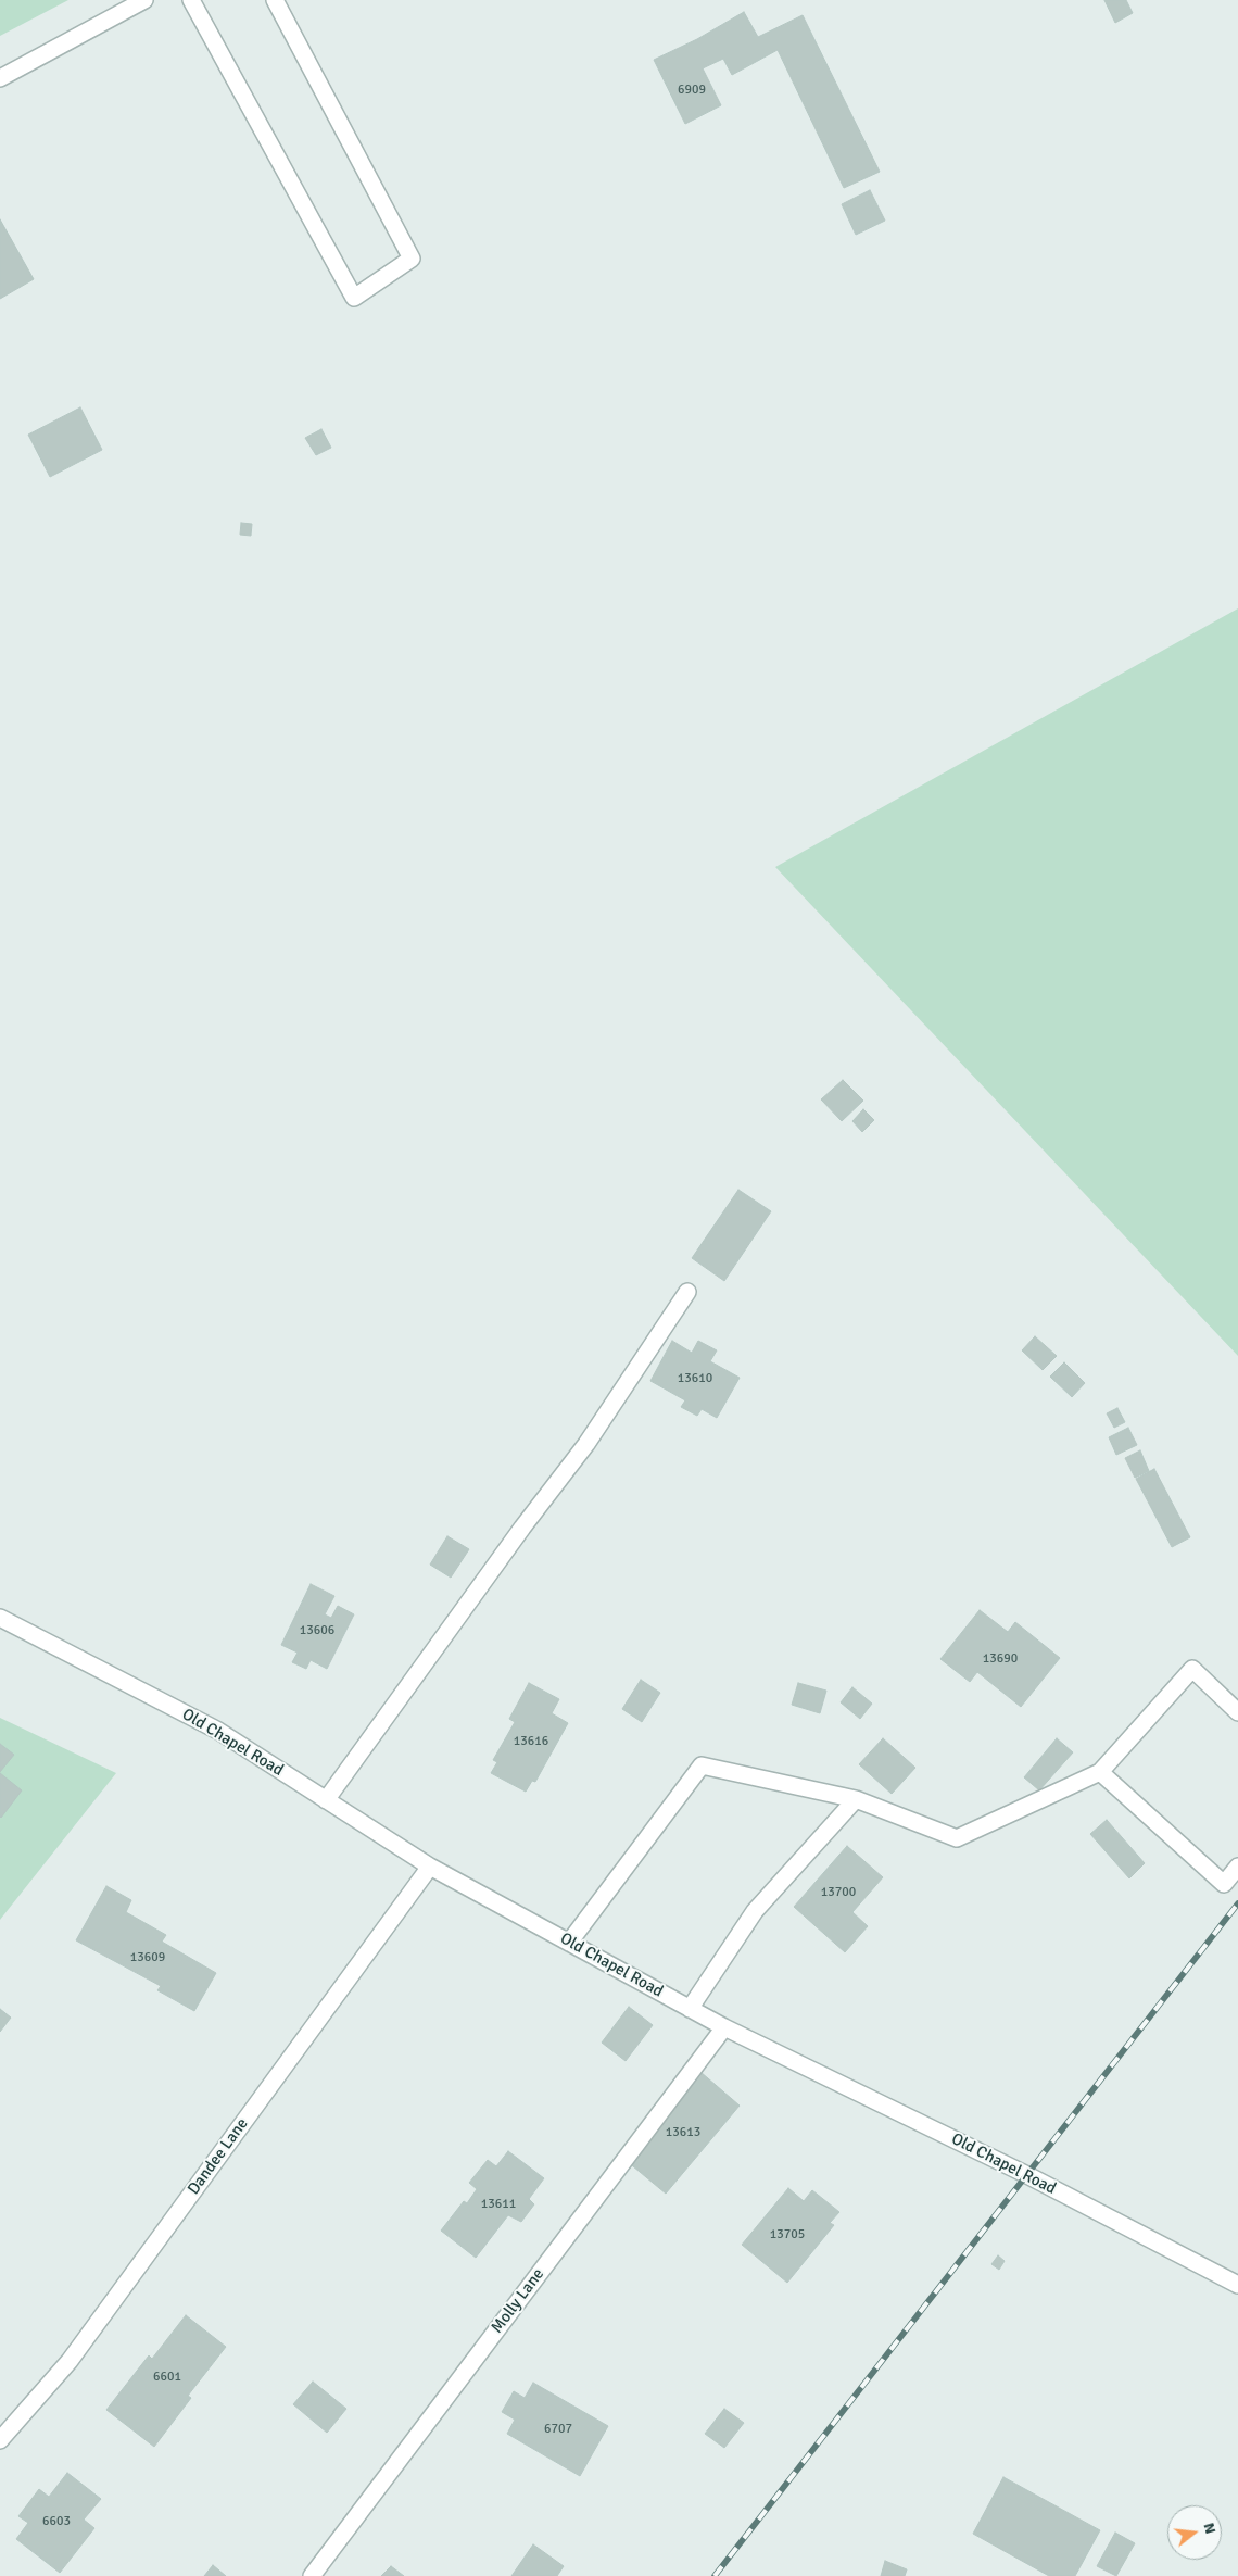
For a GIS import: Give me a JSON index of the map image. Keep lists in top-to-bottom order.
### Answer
{
  "streets": {
    "street": ["Old Chapel Road", "Dandee Lane", "Molly Lane"]
  },
  "crossings": [
    ["Old Chapel Road", "Dandee Lane"],
    ["Old Chapel Road", "Molly Lane"]
  ],
  "house_numbers": [
    "6909",
    "13610",
    "13606",
    "13690",
    "13616",
    "13700",
    "13609",
    "13613",
    "13611",
    "13705",
    "6601",
    "6707",
    "6603"
  ],
  "north": "right"
}
